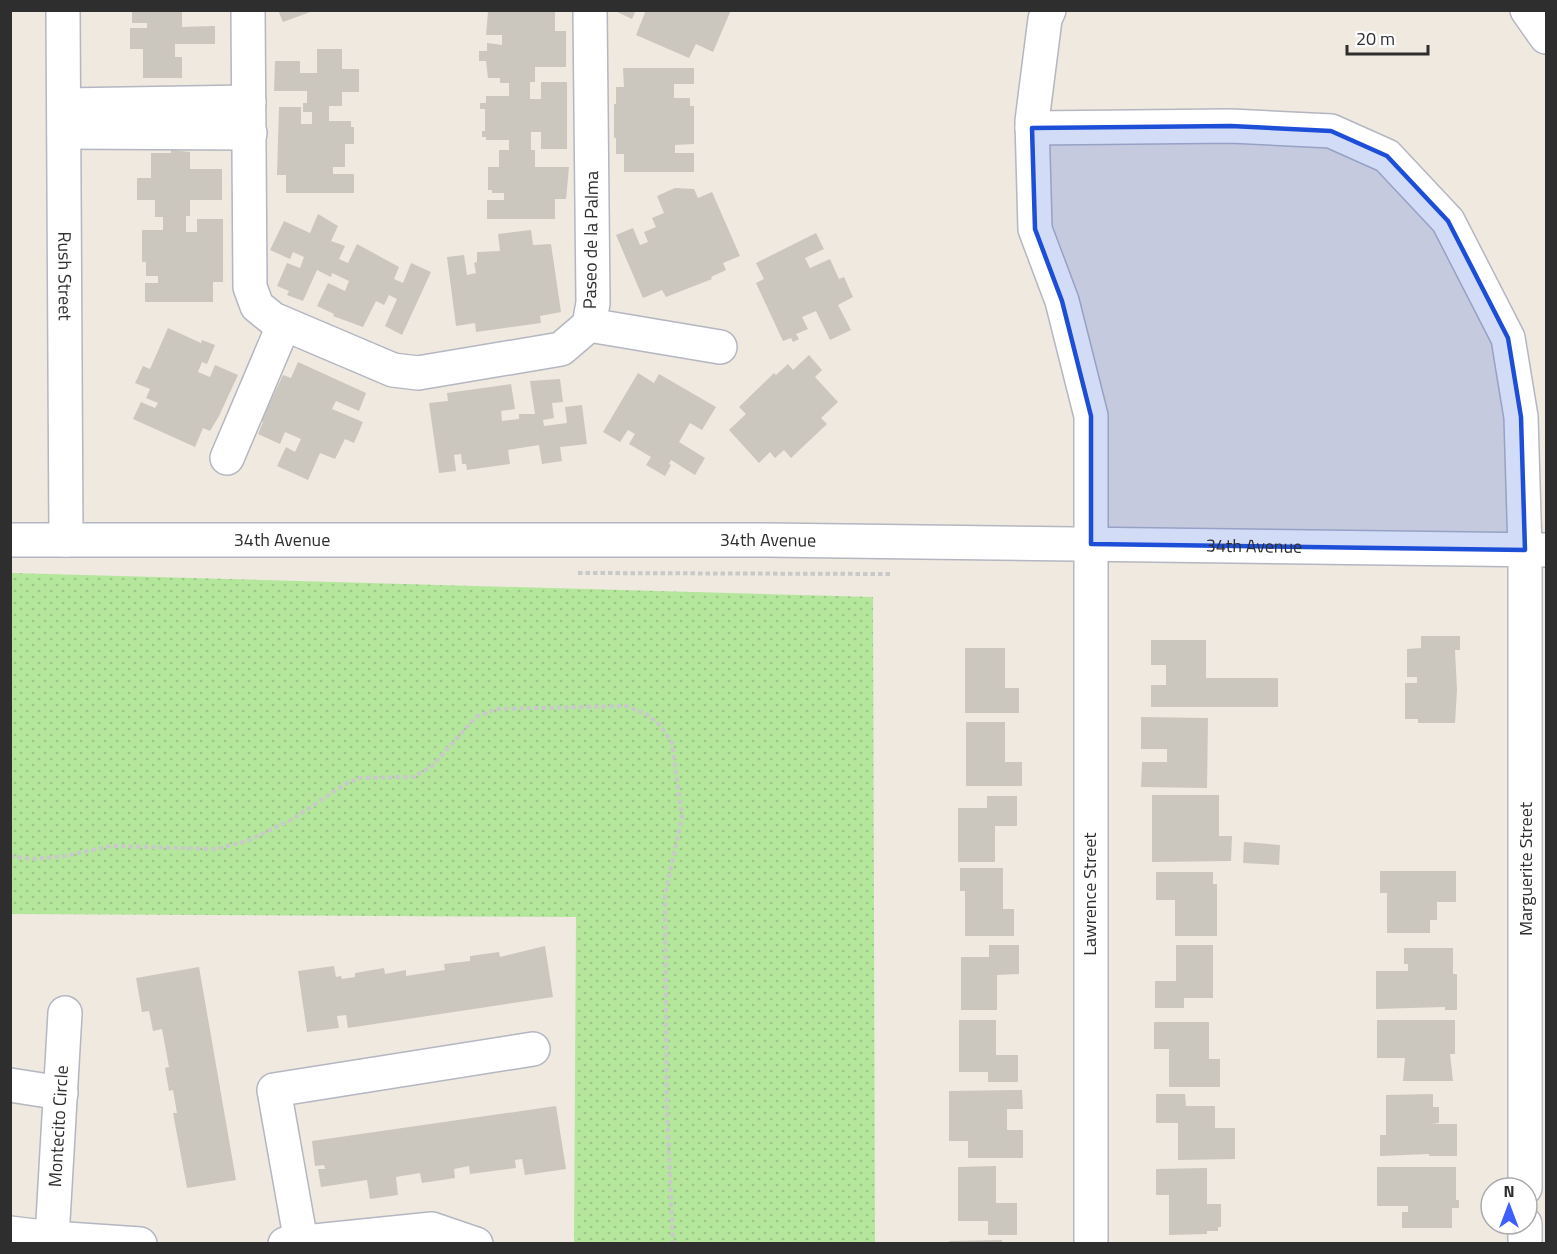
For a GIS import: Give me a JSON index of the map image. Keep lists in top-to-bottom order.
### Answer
{
  "streets": {
    "street": [
      "Paseo de la Palma",
      "Rush Street",
      "34th Avenue",
      "Marguerite Street",
      "Lawrence Street",
      "Montecito Circle"
    ]
  },
  "crossings": [
    ["Rush Street", "34th Avenue"],
    ["34th Avenue", "Marguerite Street"],
    ["34th Avenue", "Lawrence Street"],
    ["Marguerite Street", "Lawrence Street"]
  ],
  "scale_bar": "20 m",
  "north": "top"
}
